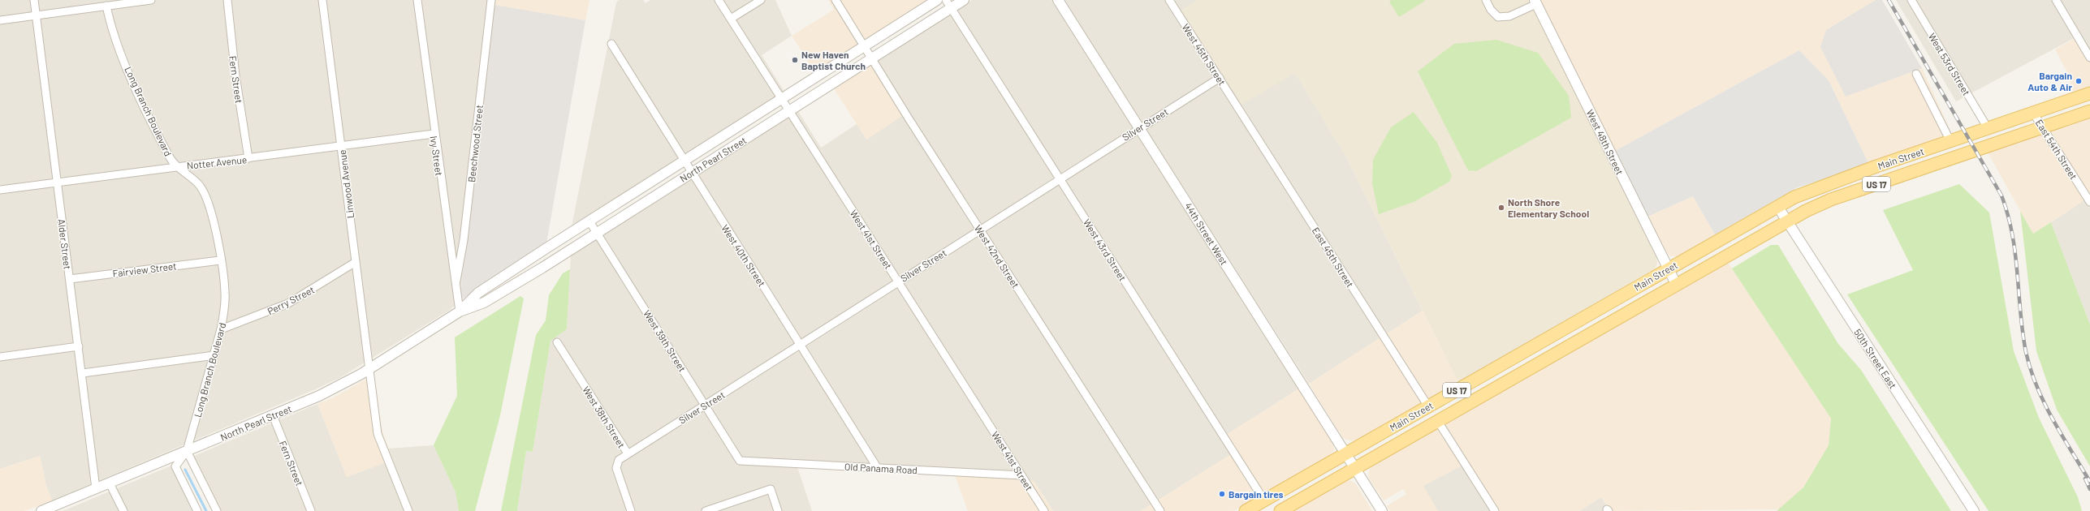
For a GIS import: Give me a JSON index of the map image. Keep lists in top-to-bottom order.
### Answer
{
  "streets": {
    "main road": ["Main Street", "US 17"],
    "street": [
      "West 45th Street",
      "West 53rd Street",
      "Fern Street",
      "Long Branch Boulevard",
      "Silver Street",
      "West 48th Street",
      "Beechwood Street",
      "East 54th Street",
      "Ivy Street",
      "North Pearl Street",
      "Notter Avenue",
      "Linwood Avenue",
      "44th Street West",
      "West 41st Street",
      "Alder Street",
      "West 43rd Street",
      "West 40th Street",
      "West 42nd Street",
      "East 45th Street",
      "Fairview Street",
      "Perry Street",
      "West 39th Street",
      "50th Street East",
      "West 38th Street",
      "Old Panama Road"
    ]
  },
  "crossings": [
    ["West 45th Street", "Silver Street"],
    ["West 45th Street", "East 45th Street"],
    ["West 53rd Street", "Main Street"],
    ["Fern Street", "North Pearl Street"],
    ["Fern Street", "Notter Avenue"],
    ["Long Branch Boulevard", "North Pearl Street"],
    ["Long Branch Boulevard", "Notter Avenue"],
    ["Long Branch Boulevard", "Fairview Street"],
    ["Long Branch Boulevard", "Perry Street"],
    ["Silver Street", "44th Street West"],
    ["Silver Street", "West 41st Street"],
    ["Silver Street", "West 43rd Street"],
    ["Silver Street", "West 40th Street"],
    ["Silver Street", "West 42nd Street"],
    ["Silver Street", "West 39th Street"],
    ["Silver Street", "West 38th Street"],
    ["West 48th Street", "Main Street"],
    ["Beechwood Street", "Ivy Street"],
    ["East 54th Street", "Main Street"],
    ["Ivy Street", "North Pearl Street"],
    ["Ivy Street", "Notter Avenue"],
    ["Main Street", "44th Street West"],
    ["Main Street", "West 43rd Street"],
    ["Main Street", "East 45th Street"],
    ["Main Street", "50th Street East"],
    ["North Pearl Street", "Linwood Avenue"],
    ["North Pearl Street", "West 41st Street"],
    ["North Pearl Street", "Alder Street"],
    ["North Pearl Street", "West 43rd Street"],
    ["North Pearl Street", "West 40th Street"],
    ["North Pearl Street", "West 42nd Street"],
    ["North Pearl Street", "West 39th Street"],
    ["Notter Avenue", "Linwood Avenue"],
    ["Notter Avenue", "Alder Street"],
    ["Linwood Avenue", "Perry Street"],
    ["West 41st Street", "Old Panama Road"],
    ["Alder Street", "Fairview Street"],
    ["West 40th Street", "Old Panama Road"],
    ["West 39th Street", "Old Panama Road"]
  ],
  "places": [
    "New Haven Baptist Church",
    "Bargain Auto & Air",
    "North Shore Elementary School",
    "Bargain tires"
  ]
}
